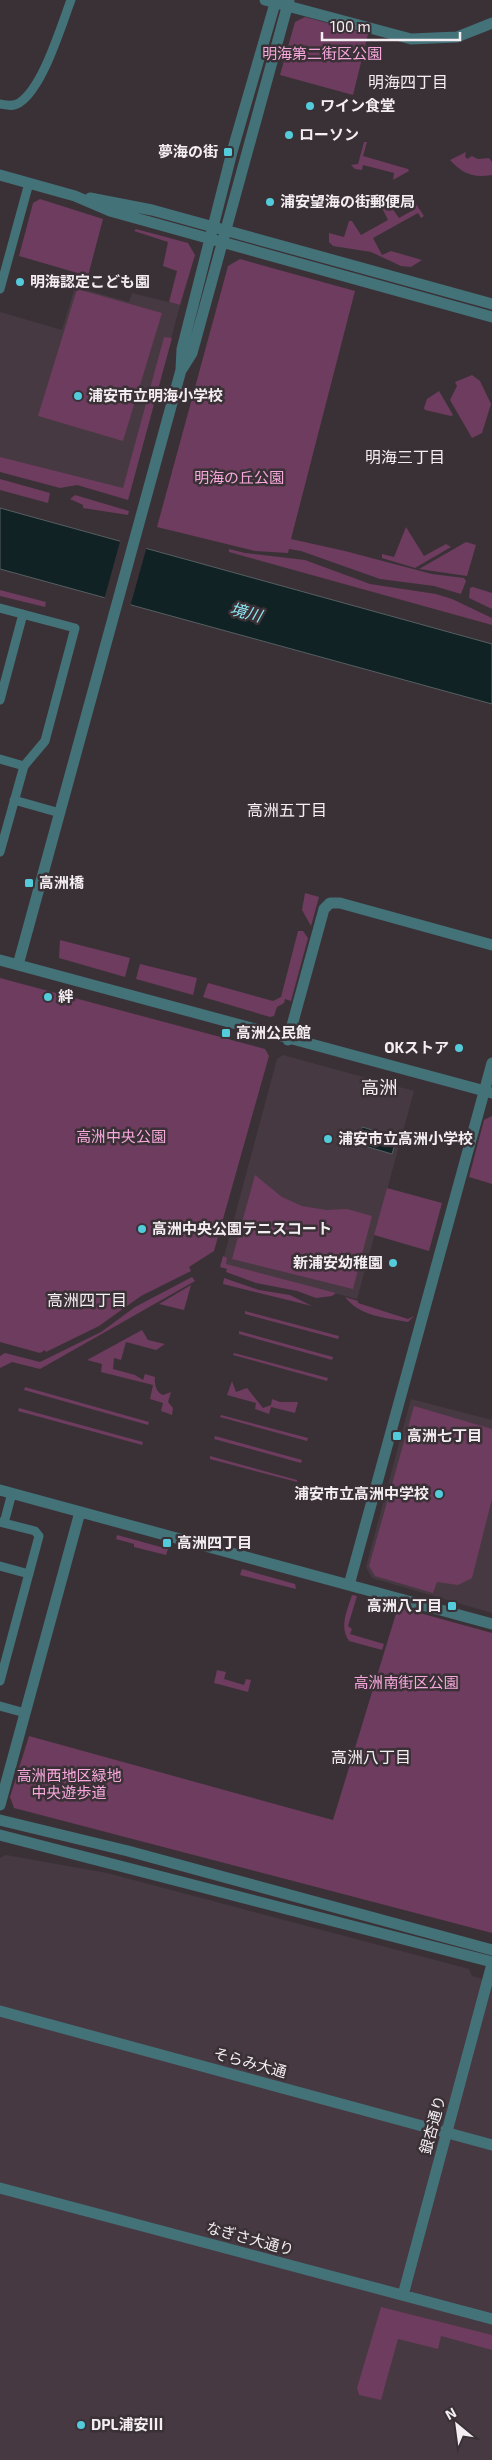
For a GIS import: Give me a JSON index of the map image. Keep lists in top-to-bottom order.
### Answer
{
  "streets": {
    "street": ["そらみ大通", "銀杏通り", "なぎさ大通り"]
  },
  "crossings": [
    ["そらみ大通", "銀杏通り"],
    ["銀杏通り", "なぎさ大通り"]
  ],
  "districts": [
    "明海四丁目",
    "明海三丁目",
    "高洲五丁目",
    "高洲",
    "高洲四丁目",
    "高洲八丁目"
  ],
  "water": ["境川"],
  "parks": [
    "明海第二街区公園",
    "明海の丘公園",
    "高洲中央公園",
    "高洲南街区公園",
    "高洲西地区緑地 中央遊歩道"
  ],
  "places": {
    "other": [
      "ワイン食堂",
      "ローソン",
      "浦安望海の街郵便局",
      "明海認定こども園",
      "浦安市立明海小学校",
      "絆",
      "OKストア",
      "浦安市立高洲小学校",
      "高洲中央公園テニスコート",
      "新浦安幼稚園",
      "浦安市立高洲中学校",
      "DPL浦安Ⅲ"
    ],
    "transit": [
      "夢海の街",
      "高洲橋",
      "高洲公民館",
      "高洲七丁目",
      "高洲四丁目",
      "高洲八丁目"
    ]
  },
  "scale_bar": "100 m",
  "north": "top left"
}
